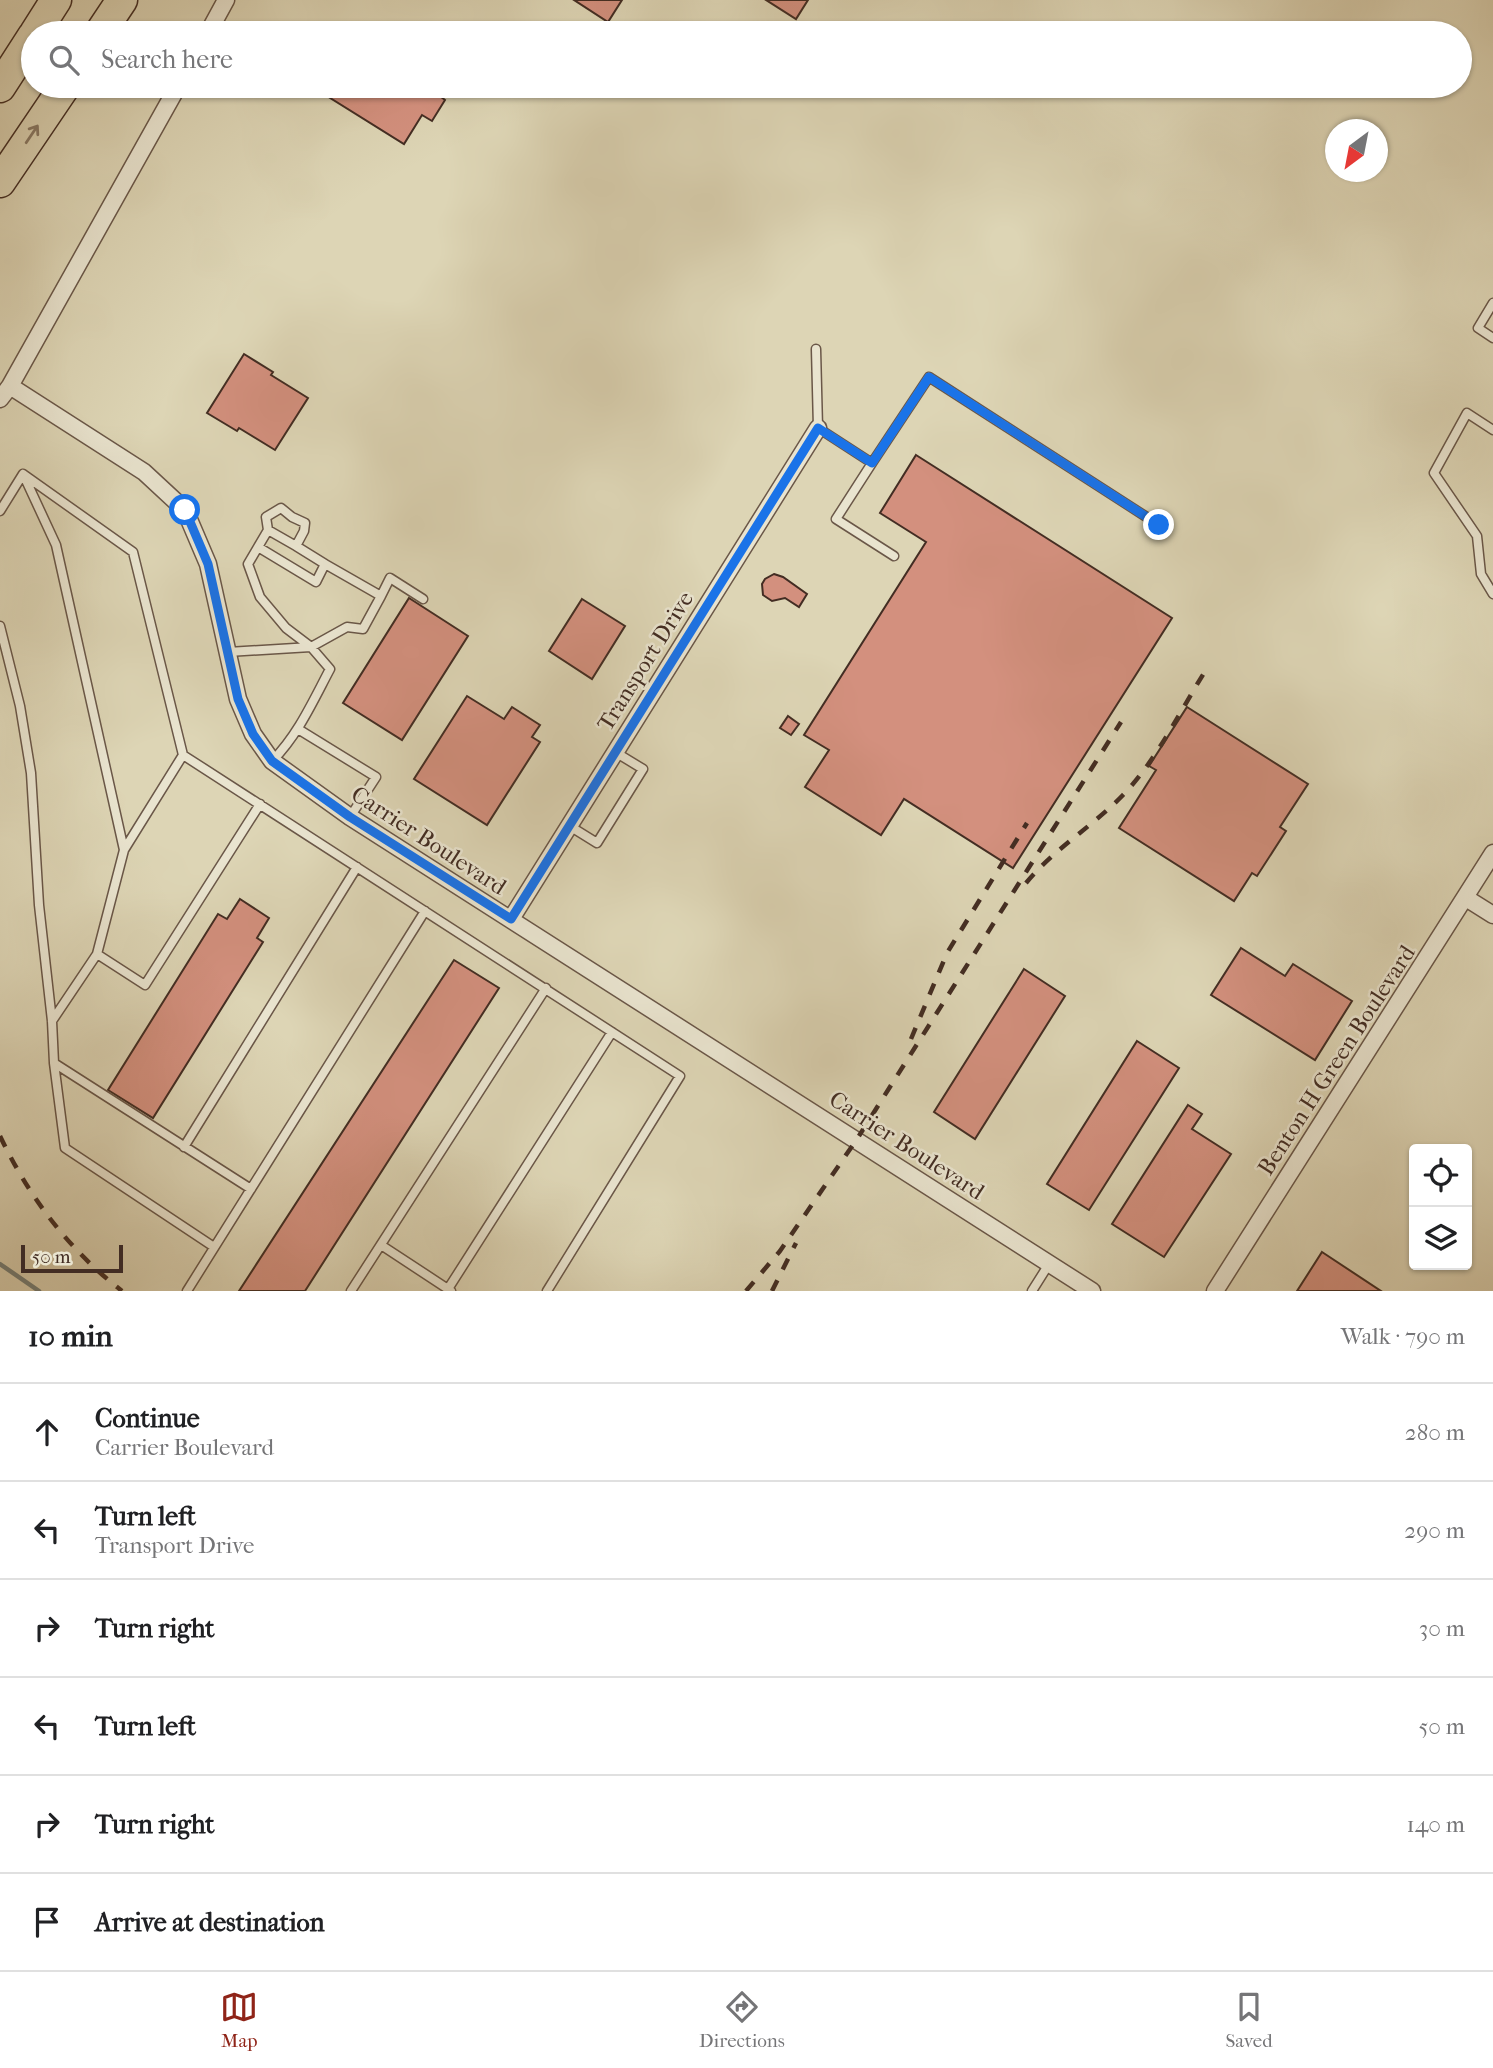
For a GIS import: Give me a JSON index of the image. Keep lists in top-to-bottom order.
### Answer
{
  "streets": {
    "street": ["Transport Drive", "Carrier Boulevard", "Benton H Green Boulevard"]
  },
  "crossings": [
    ["Transport Drive", "Carrier Boulevard"]
  ],
  "scale_bar": "50 m",
  "north": "bottom left",
  "page": {
    "search": "Search here",
    "scale": "50 m",
    "heading": ["10 min", "Walk · 790 m"],
    "list": [
      ["Continue", "Carrier Boulevard", "280 m"],
      ["Turn left", "Transport Drive", "290 m"],
      ["Turn right", "30 m"],
      ["Turn left", "50 m"],
      ["Turn right", "140 m"],
      "Arrive at destination"
    ],
    "nav": ["Map", "Directions", "Saved"]
  }
}
